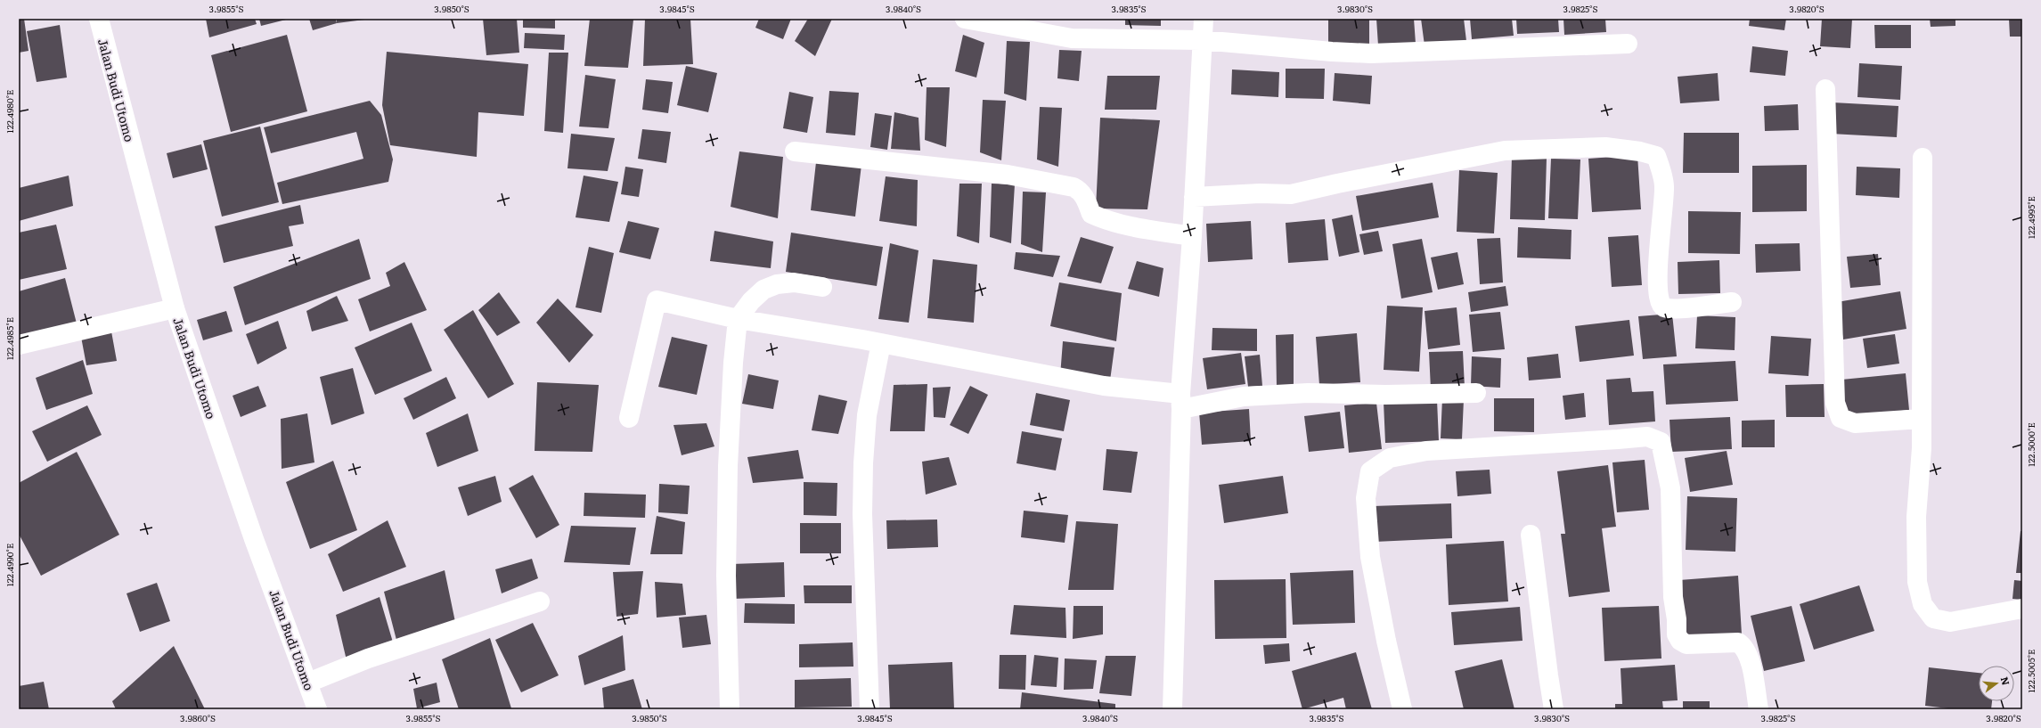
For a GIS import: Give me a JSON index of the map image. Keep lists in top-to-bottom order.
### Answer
{
  "streets": {
    "street": ["Jalan Budi Utomo"]
  },
  "north": "right",
  "coordinates": [
    "3.9855°S",
    "3.9850°S",
    "3.9845°S",
    "3.9840°S",
    "3.9835°S",
    "3.9830°S",
    "3.9825°S",
    "3.9820°S",
    "122.4980°E",
    "122.4995°E",
    "122.4985°E",
    "122.5000°E",
    "122.4990°E",
    "122.5005°E",
    "3.9860°S"
  ]
}
